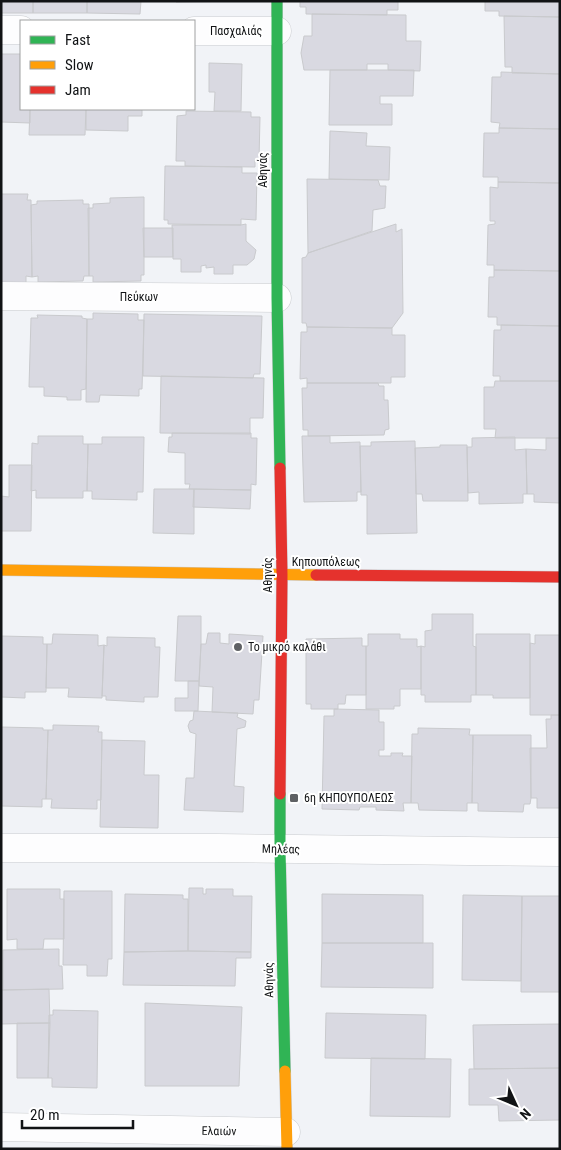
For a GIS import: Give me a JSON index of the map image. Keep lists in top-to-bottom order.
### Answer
{
  "streets": {
    "street": [
      "Πασχαλιάς",
      "Αθηνάς",
      "Πεύκων",
      "Κηπουπόλεως",
      "Μηλέας",
      "Ελαιών"
    ]
  },
  "crossings": [
    ["Πασχαλιάς", "Αθηνάς"],
    ["Αθηνάς", "Πεύκων"],
    ["Αθηνάς", "Κηπουπόλεως"],
    ["Αθηνάς", "Μηλέας"],
    ["Αθηνάς", "Ελαιών"]
  ],
  "places": {
    "other": ["Το μικρό καλάθι"],
    "transit": ["6η ΚΗΠΟΥΠΟΛΕΩΣ"]
  },
  "legend": ["Fast", "Slow", "Jam"],
  "scale_bar": "20 m",
  "north": "bottom right"
}
